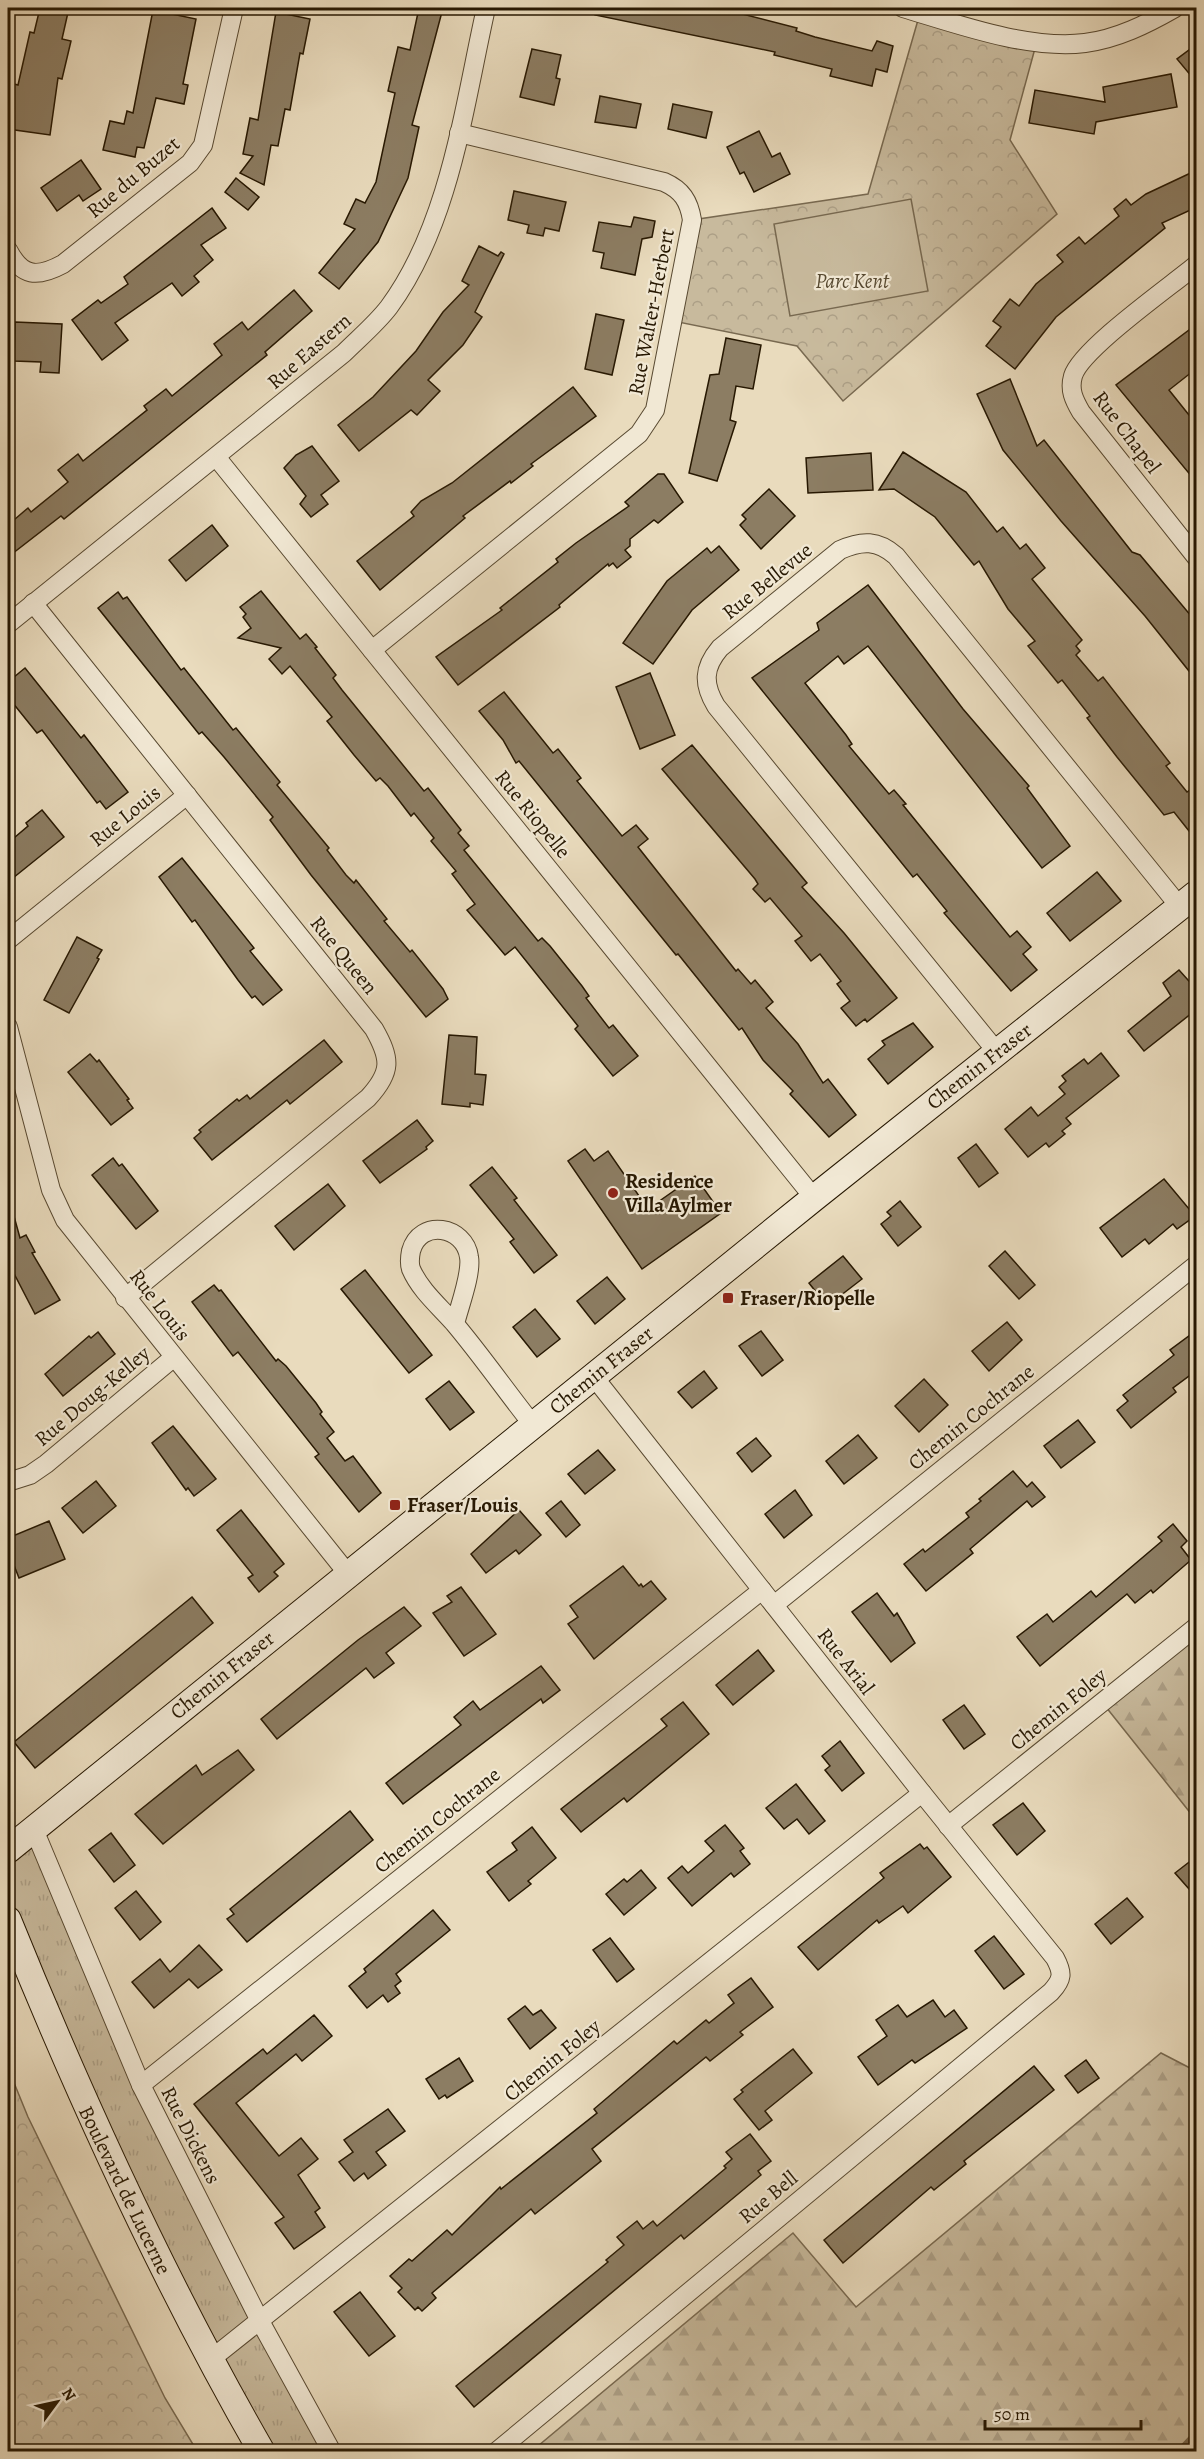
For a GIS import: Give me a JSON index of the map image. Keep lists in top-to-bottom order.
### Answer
{
  "streets": {
    "street": [
      "Rue du Buzet",
      "Rue Walter-Herbert",
      "Rue Eastern",
      "Rue Chapel",
      "Rue Bellevue",
      "Rue Riopelle",
      "Rue Louis",
      "Rue Queen",
      "Chemin Fraser",
      "Rue Doug-Kelley",
      "Chemin Cochrane",
      "Rue Arial",
      "Chemin Foley",
      "Rue Dickens",
      "Boulevard de Lucerne",
      "Rue Bell"
    ]
  },
  "crossings": [
    ["Rue Walter-Herbert", "Rue Eastern"],
    ["Rue Walter-Herbert", "Rue Riopelle"],
    ["Rue Eastern", "Rue Riopelle"],
    ["Rue Eastern", "Rue Queen"],
    ["Rue Bellevue", "Chemin Fraser"],
    ["Rue Riopelle", "Chemin Fraser"],
    ["Rue Louis", "Rue Queen"],
    ["Rue Louis", "Chemin Fraser"],
    ["Rue Louis", "Rue Doug-Kelley"],
    ["Chemin Fraser", "Rue Arial"],
    ["Chemin Fraser", "Rue Dickens"],
    ["Chemin Cochrane", "Rue Arial"],
    ["Chemin Cochrane", "Rue Dickens"],
    ["Rue Arial", "Chemin Foley"],
    ["Rue Arial", "Rue Bell"],
    ["Chemin Foley", "Rue Dickens"],
    ["Chemin Foley", "Boulevard de Lucerne"]
  ],
  "parks": ["Parc Kent"],
  "places": {
    "other": ["Residence Villa Aylmer"],
    "transit": ["Fraser/Riopelle", "Fraser/Louis"]
  },
  "scale_bar": "50 m",
  "north": "top right"
}
